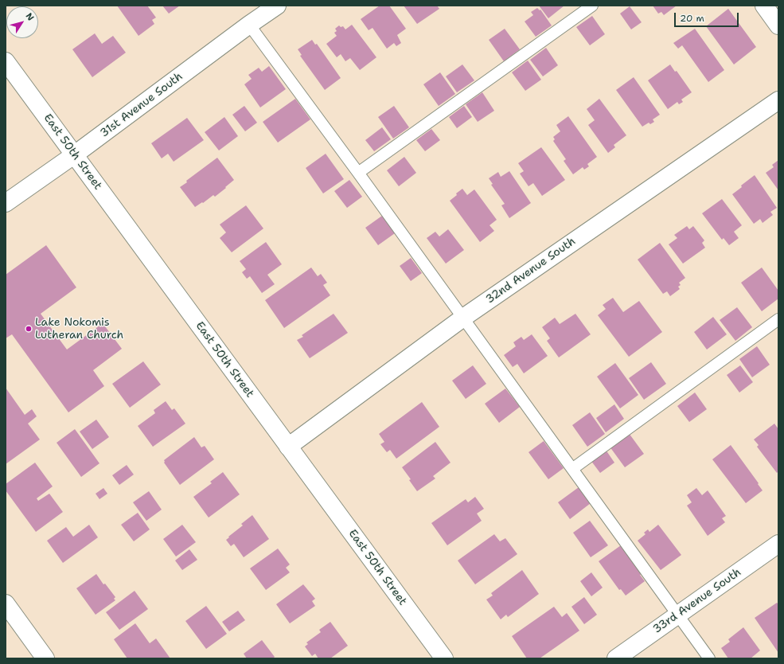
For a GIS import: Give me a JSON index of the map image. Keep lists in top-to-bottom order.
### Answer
{
  "streets": {
    "street": [
      "31st Avenue South",
      "East 50th Street",
      "32nd Avenue South",
      "33rd Avenue South"
    ]
  },
  "crossings": [
    ["31st Avenue South", "East 50th Street"],
    ["East 50th Street", "32nd Avenue South"]
  ],
  "places": ["Lake Nokomis Lutheran Church"],
  "scale_bar": "20 m",
  "north": "top right"
}
